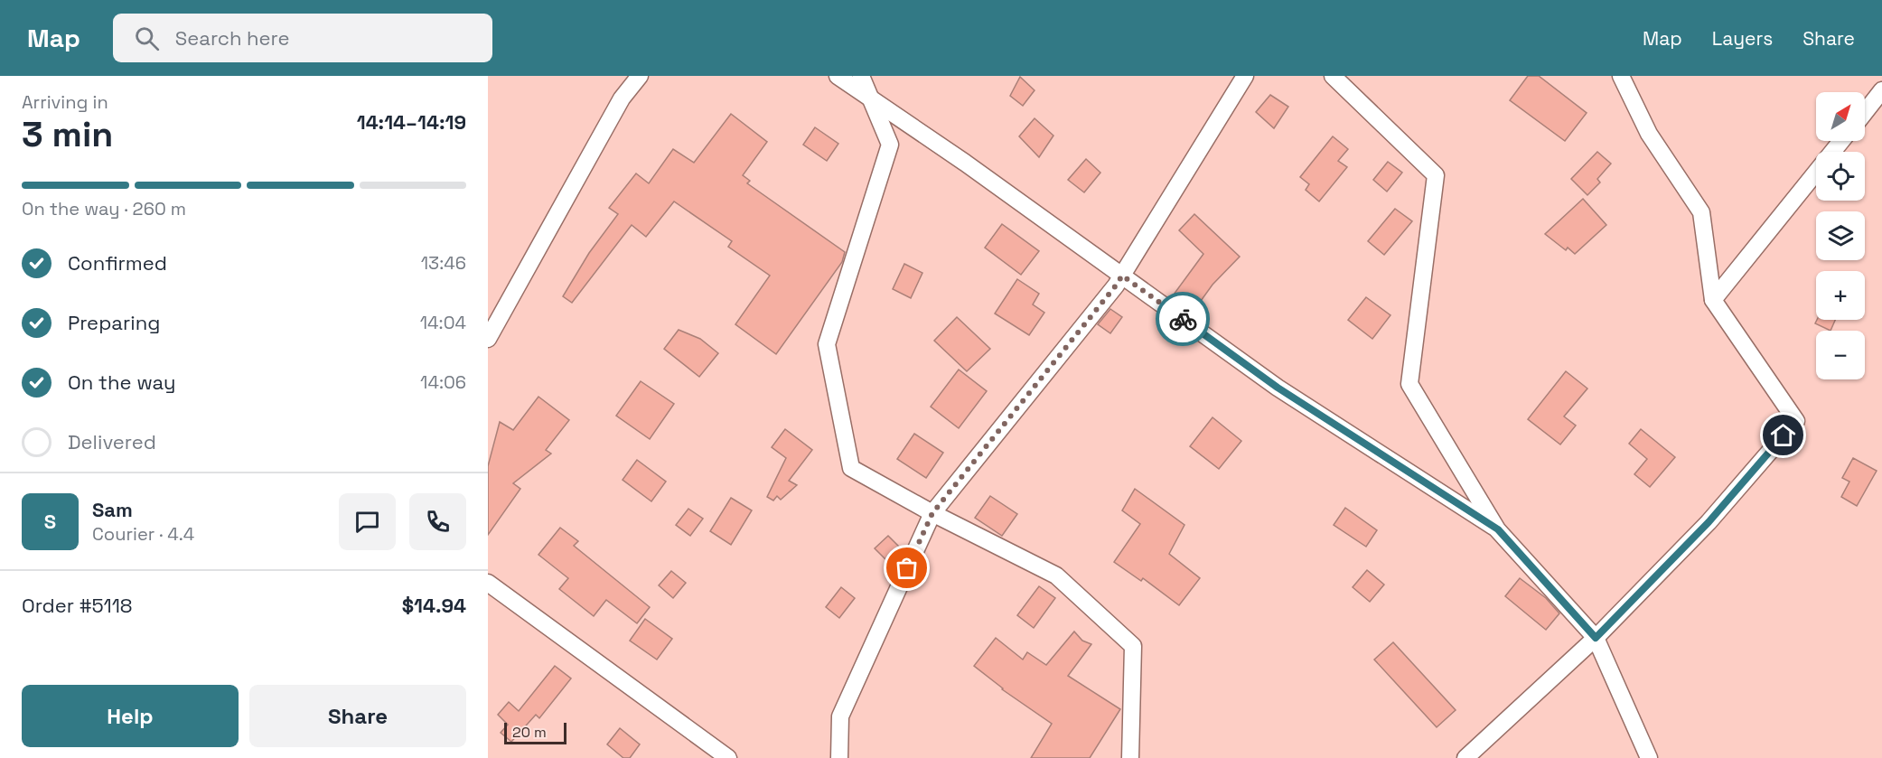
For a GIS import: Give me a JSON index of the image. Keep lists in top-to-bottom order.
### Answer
{
  "scale_bar": "20 m",
  "north": "top right",
  "page": {
    "header": "Map",
    "search": "Search here",
    "nav": ["Map", "Layers", "Share"],
    "heading": ["3 min", "Arriving in", "14:14–14:19"],
    "panel": [
      "Sam",
      "Courier · 4.4",
      "Order #5118",
      "$14.94"
    ],
    "map_buttons": ["+", "−"],
    "bar": "On the way · 260 m",
    "list": [
      ["Confirmed", "13:46"],
      ["Preparing", "14:04"],
      ["On the way", "14:06"],
      "Delivered"
    ],
    "round": "S",
    "buttons": ["Help", "Share"],
    "scale": "20 m"
  }
}
